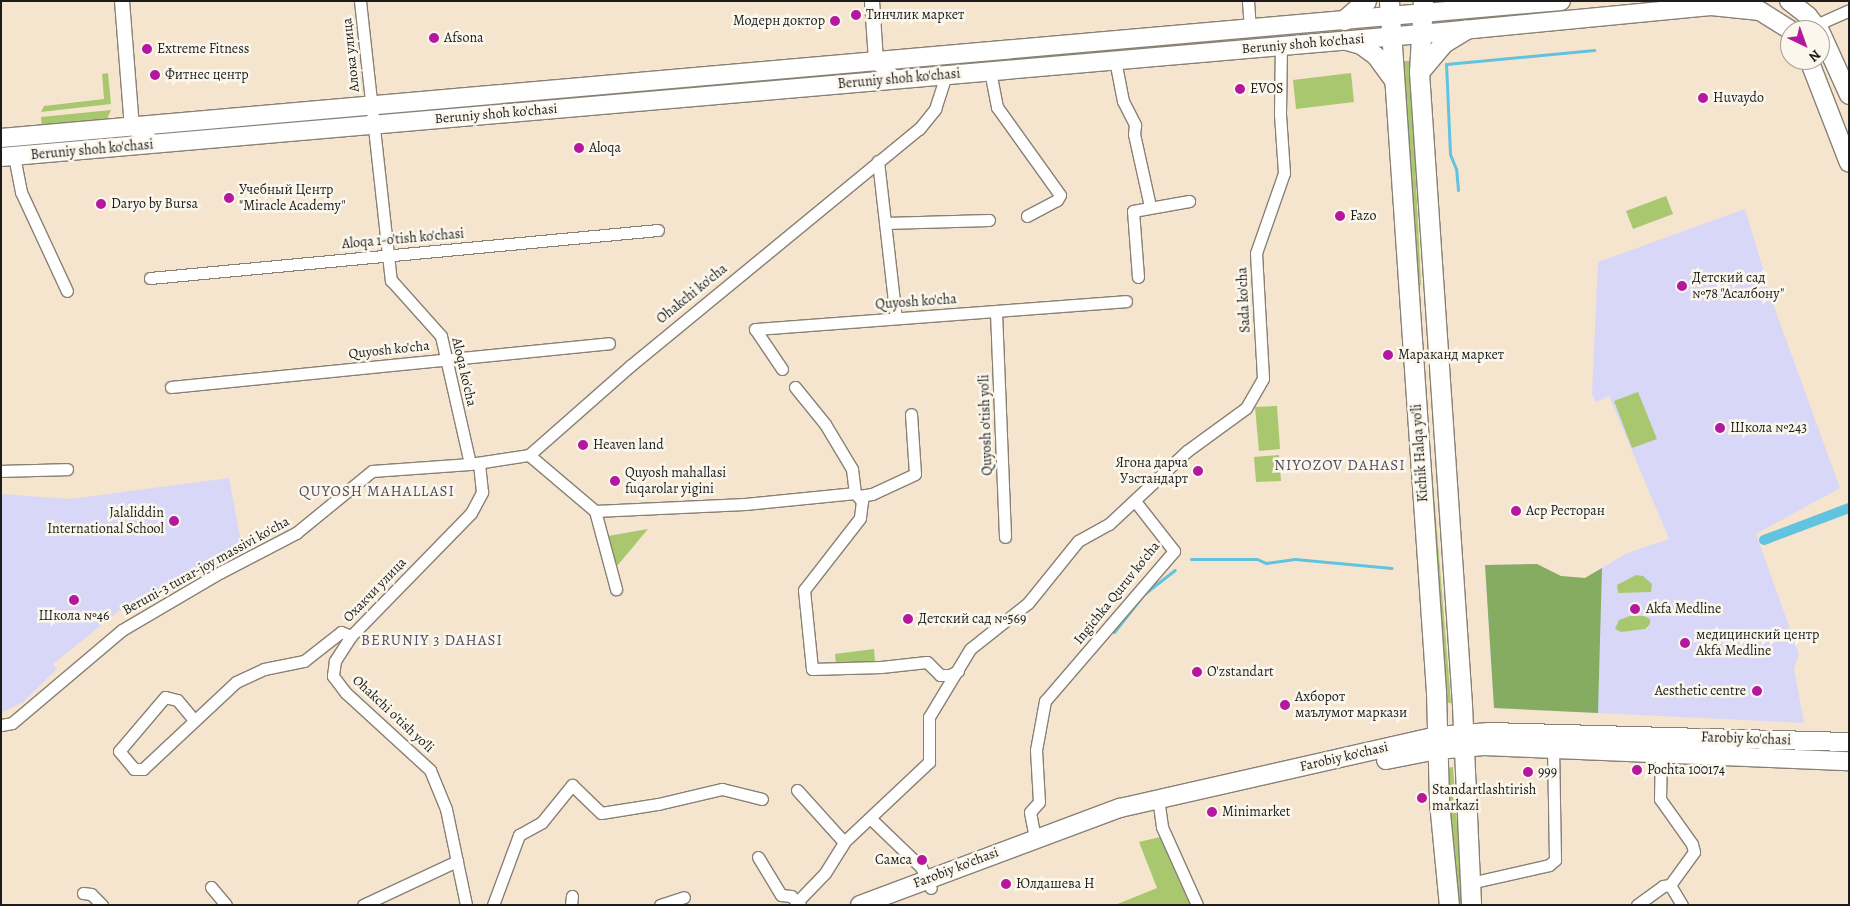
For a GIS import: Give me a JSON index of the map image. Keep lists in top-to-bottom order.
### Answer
{
  "streets": {
    "highway": ["Kichik Halqa yo'li"],
    "main road": ["Beruniy shoh ko'chasi", "Farobiy ko'chasi"],
    "street": [
      "Алока улица",
      "Aloqa 1-o'tish ko'chasi",
      "Ohakchi ko'cha",
      "Sada ko'cha",
      "Quyosh ko'cha",
      "Aloqa ko'cha",
      "Quyosh o'tish yo'li",
      "Beruni-3 turar-joy massivi ko'cha",
      "Охакчи улица",
      "Ingichka Quruv ko'cha",
      "Ohakchi o'tish yo'li"
    ]
  },
  "crossings": [
    ["Beruniy shoh ko'chasi", "Алока улица"],
    ["Beruniy shoh ko'chasi", "Ohakchi ko'cha"],
    ["Beruniy shoh ko'chasi", "Sada ko'cha"],
    ["Beruniy shoh ko'chasi", "Aloqa ko'cha"],
    ["Beruniy shoh ko'chasi", "Kichik Halqa yo'li"],
    ["Алока улица", "Aloqa ko'cha"],
    ["Aloqa 1-o'tish ko'chasi", "Aloqa ko'cha"],
    ["Ohakchi ko'cha", "Beruni-3 turar-joy massivi ko'cha"],
    ["Sada ko'cha", "Ingichka Quruv ko'cha"],
    ["Quyosh ko'cha", "Aloqa ko'cha"],
    ["Quyosh ko'cha", "Quyosh o'tish yo'li"],
    ["Aloqa ko'cha", "Beruni-3 turar-joy massivi ko'cha"],
    ["Aloqa ko'cha", "Охакчи улица"],
    ["Kichik Halqa yo'li", "Farobiy ko'chasi"],
    ["Beruni-3 turar-joy massivi ko'cha", "Охакчи улица"],
    ["Охакчи улица", "Ohakchi o'tish yo'li"],
    ["Ingichka Quruv ko'cha", "Farobiy ko'chasi"]
  ],
  "districts": ["NIYOZOV DAHASI", "QUYOSH MAHALLASI", "BERUNIY 3 DAHASI"],
  "places": [
    "Тинчлик маркет",
    "Модерн доктор",
    "Afsona",
    "Extreme Fitness",
    "Фитнес центр",
    "EVOS",
    "Huvaydo",
    "Aloqa",
    "Учебный Центр \"Miracle Academy\"",
    "Daryo by Bursa",
    "Fazo",
    "Детский сад №78 \"Асалбону\"",
    "Мараканд маркет",
    "Школа №243",
    "Heaven land",
    "Ягона дарча Узстандарт",
    "Quyosh mahallasi fuqarolar yigini",
    "Аср Ресторан",
    "Jalaliddin International School",
    "Школа №46",
    "Akfa Medline",
    "Детский сад №569",
    "медицинский центр Akfa Medline",
    "O'zstandart",
    "Aesthetic centre",
    "Ахборот маълумот маркази",
    "Pochta 100174",
    "999",
    "Standartlashtirish markazi",
    "Minimarket",
    "Самса",
    "Юлдашева Н"
  ],
  "north": "bottom right"
}
